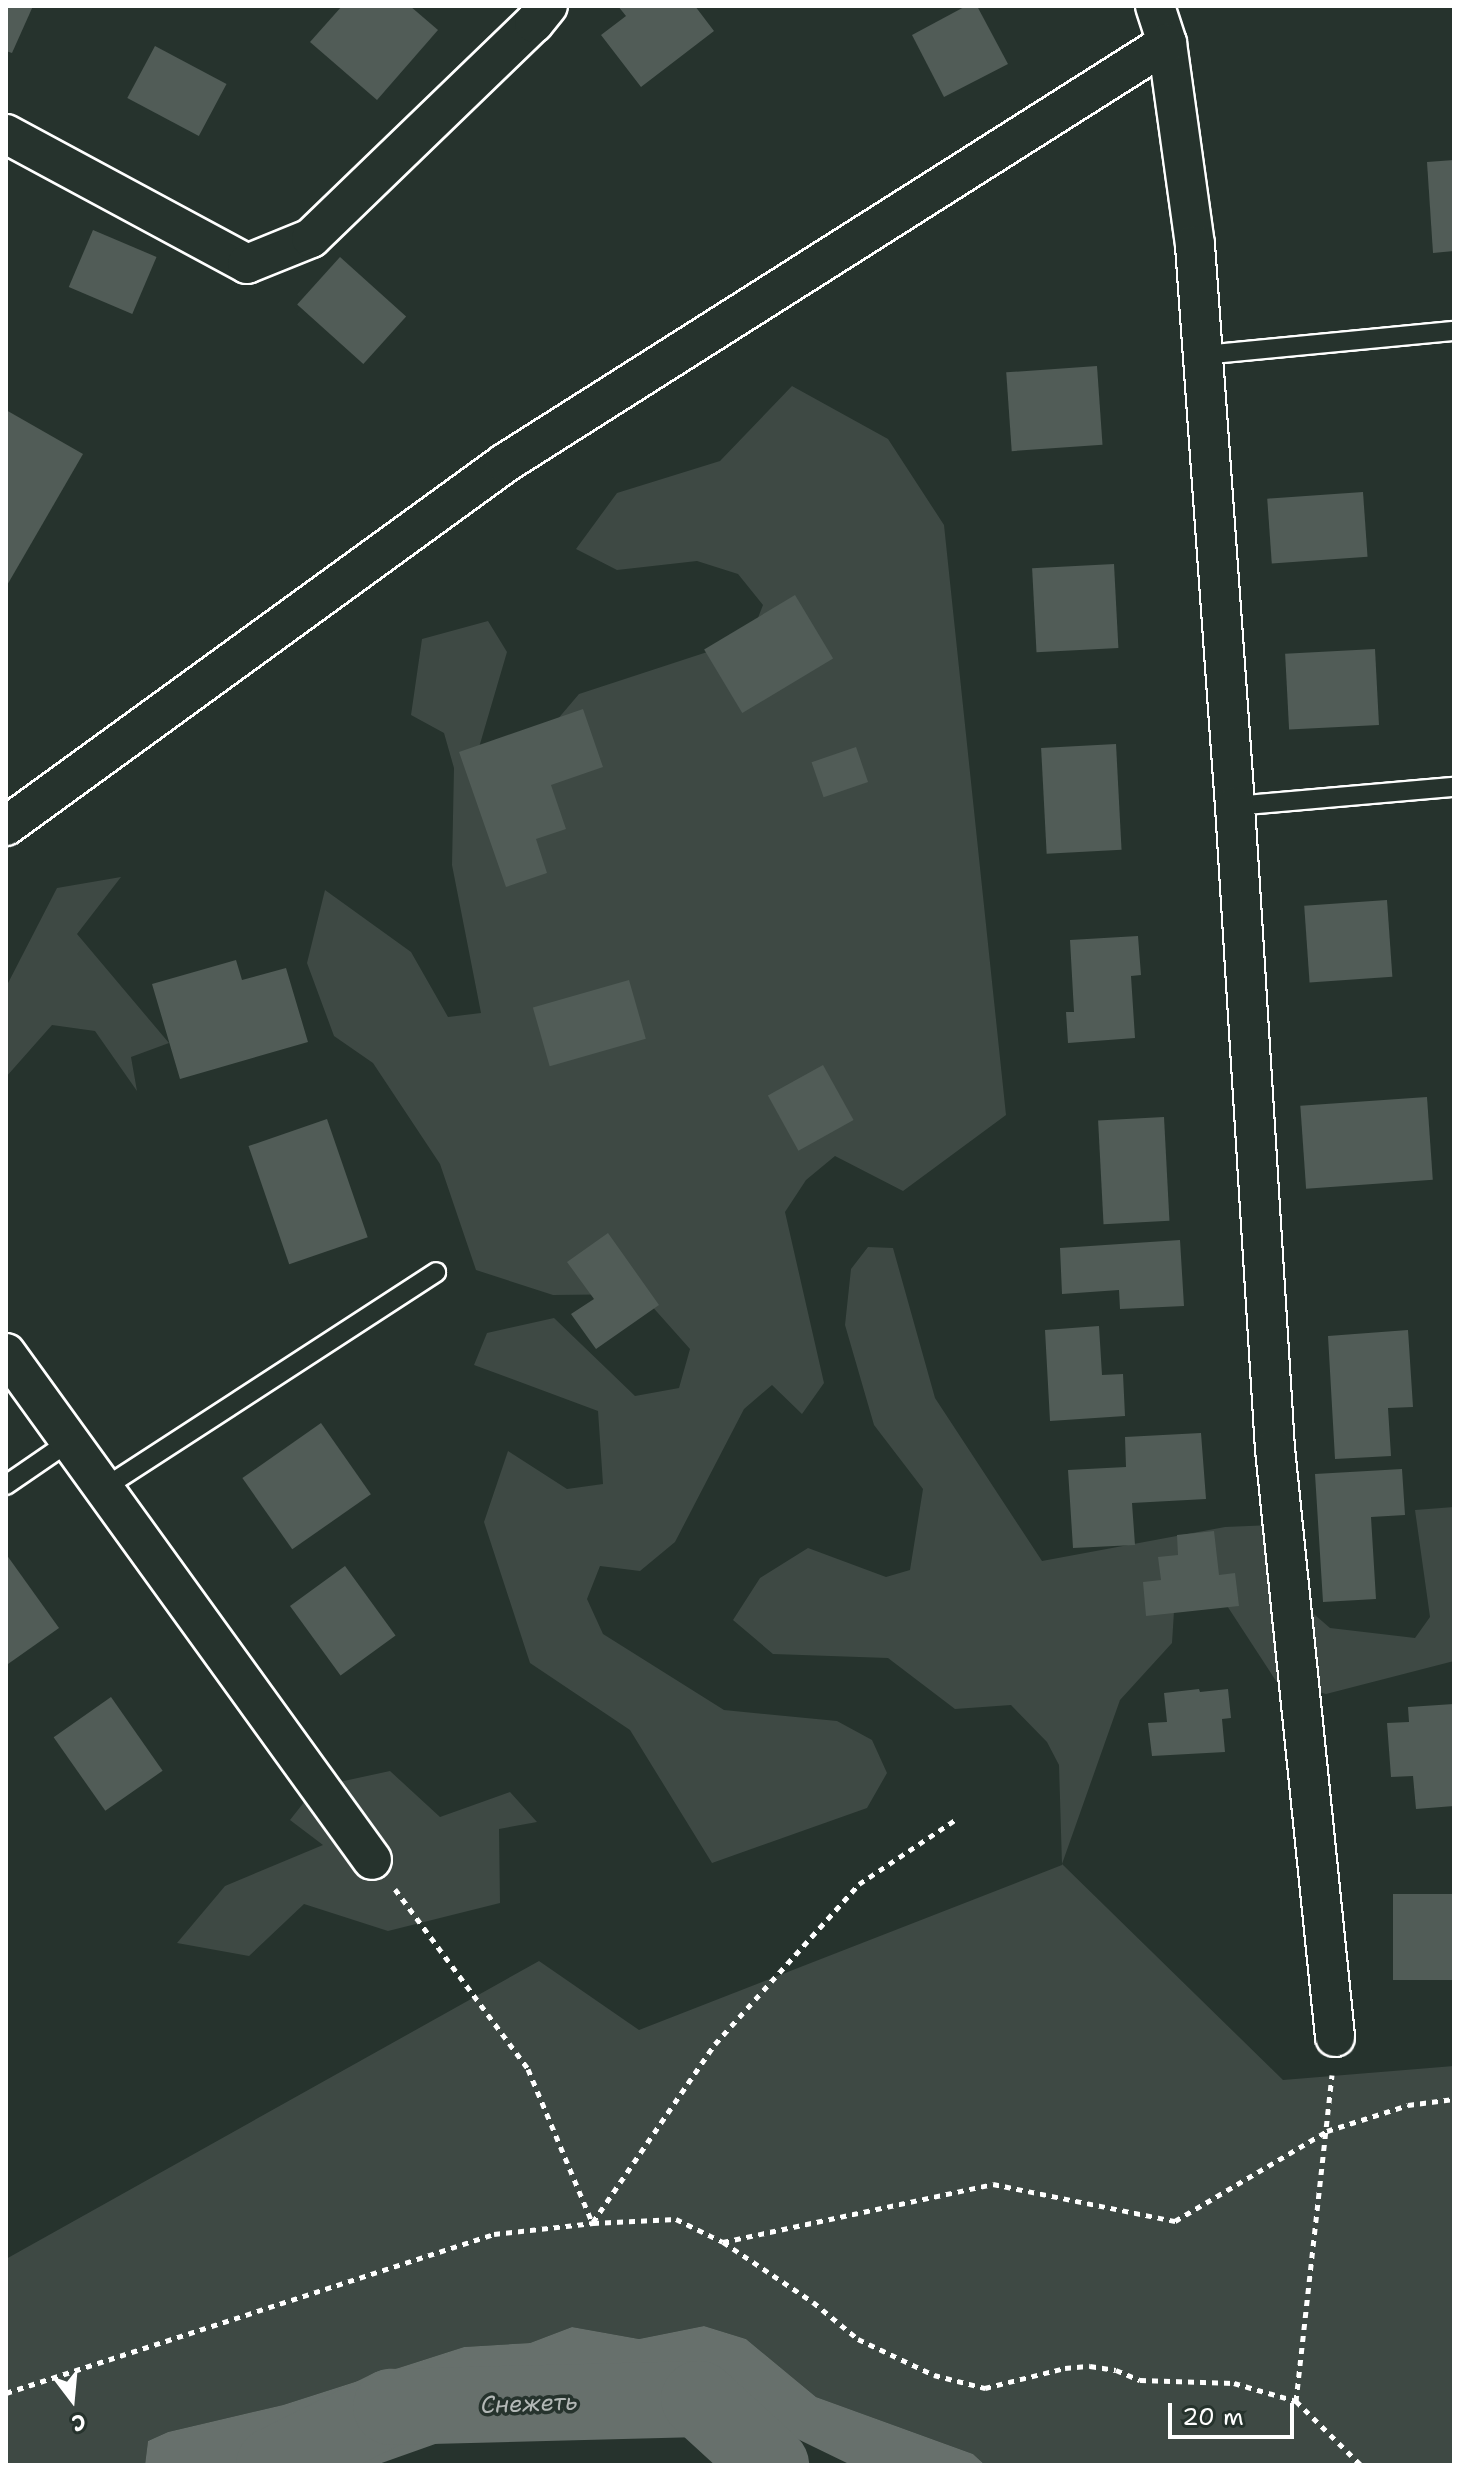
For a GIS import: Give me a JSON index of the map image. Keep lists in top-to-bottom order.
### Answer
{
  "water": ["Снежеть"],
  "scale_bar": "20 m",
  "north": "bottom"
}
